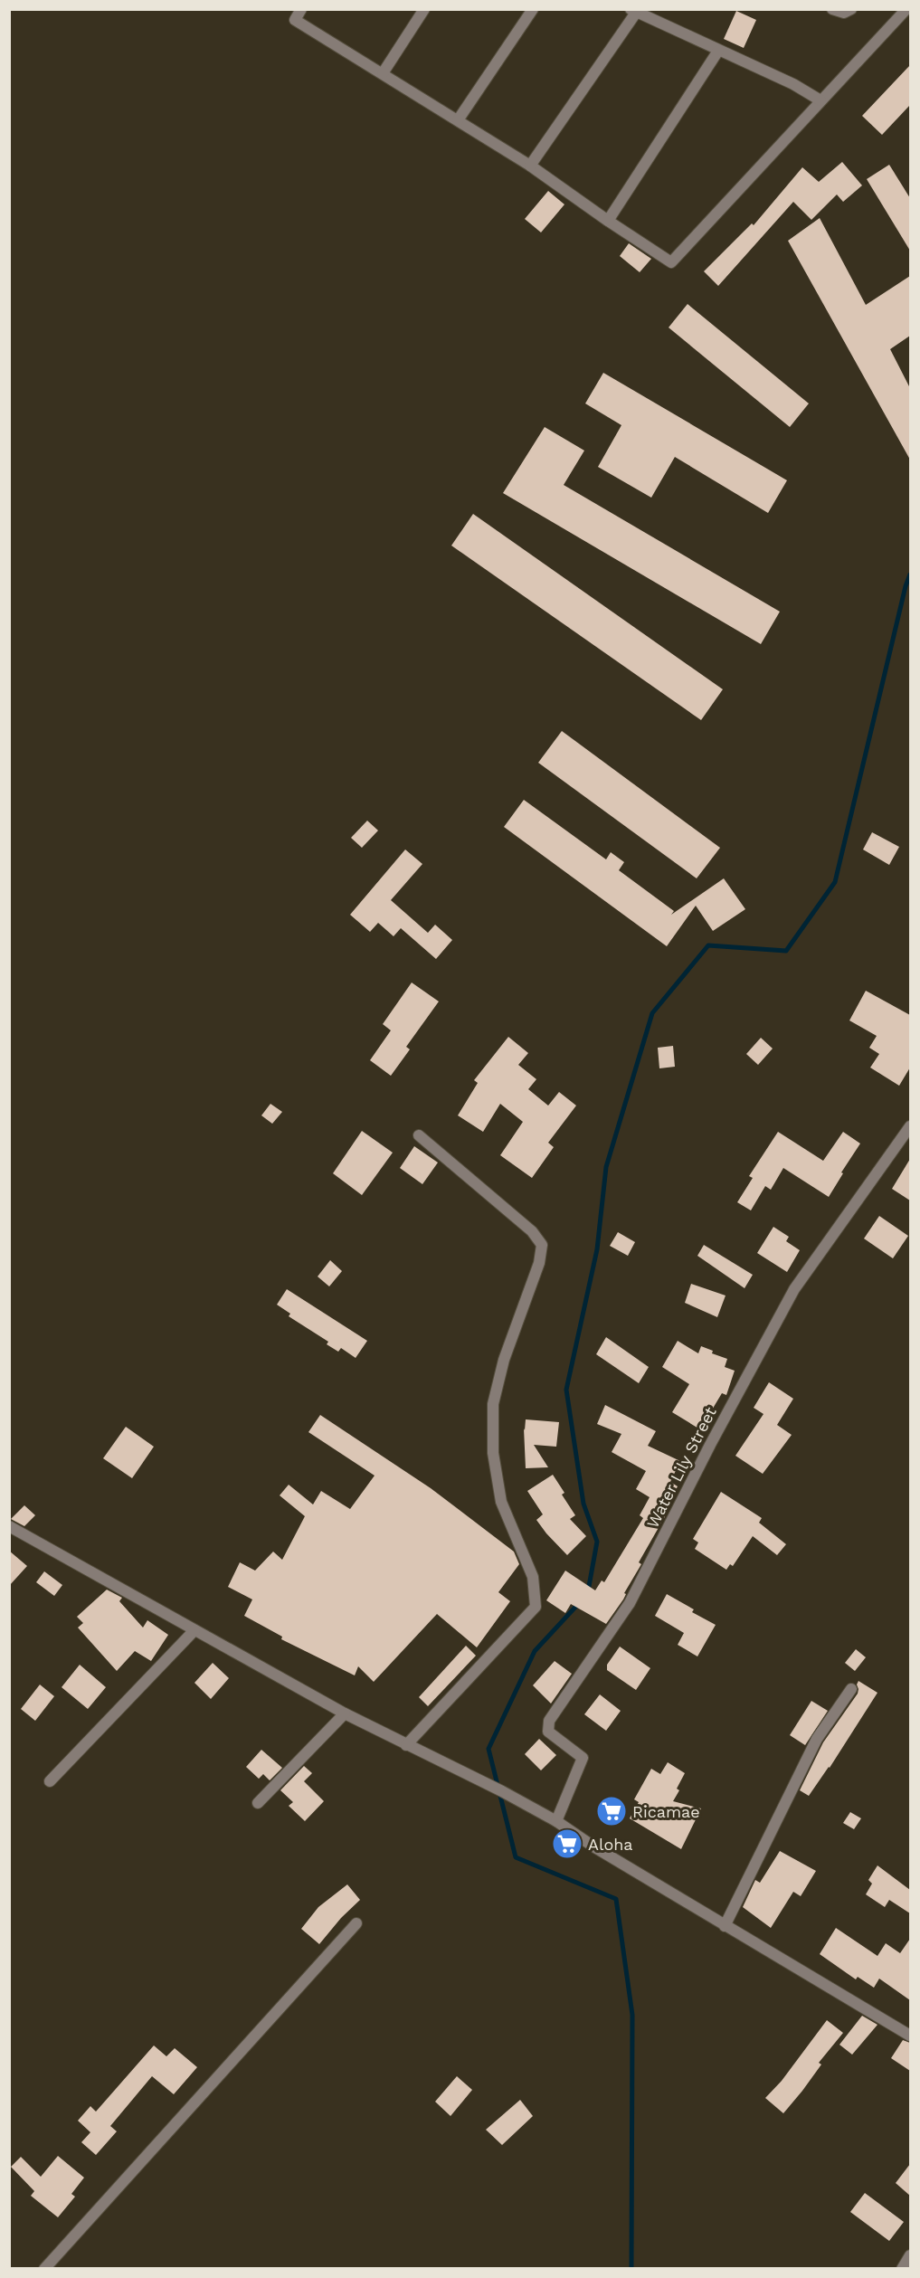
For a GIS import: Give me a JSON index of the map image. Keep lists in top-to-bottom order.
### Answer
{
  "streets": {
    "street": ["Water Lily Street"]
  },
  "places": {
    "supermarket": ["Ricamae", "Aloha"]
  }
}
